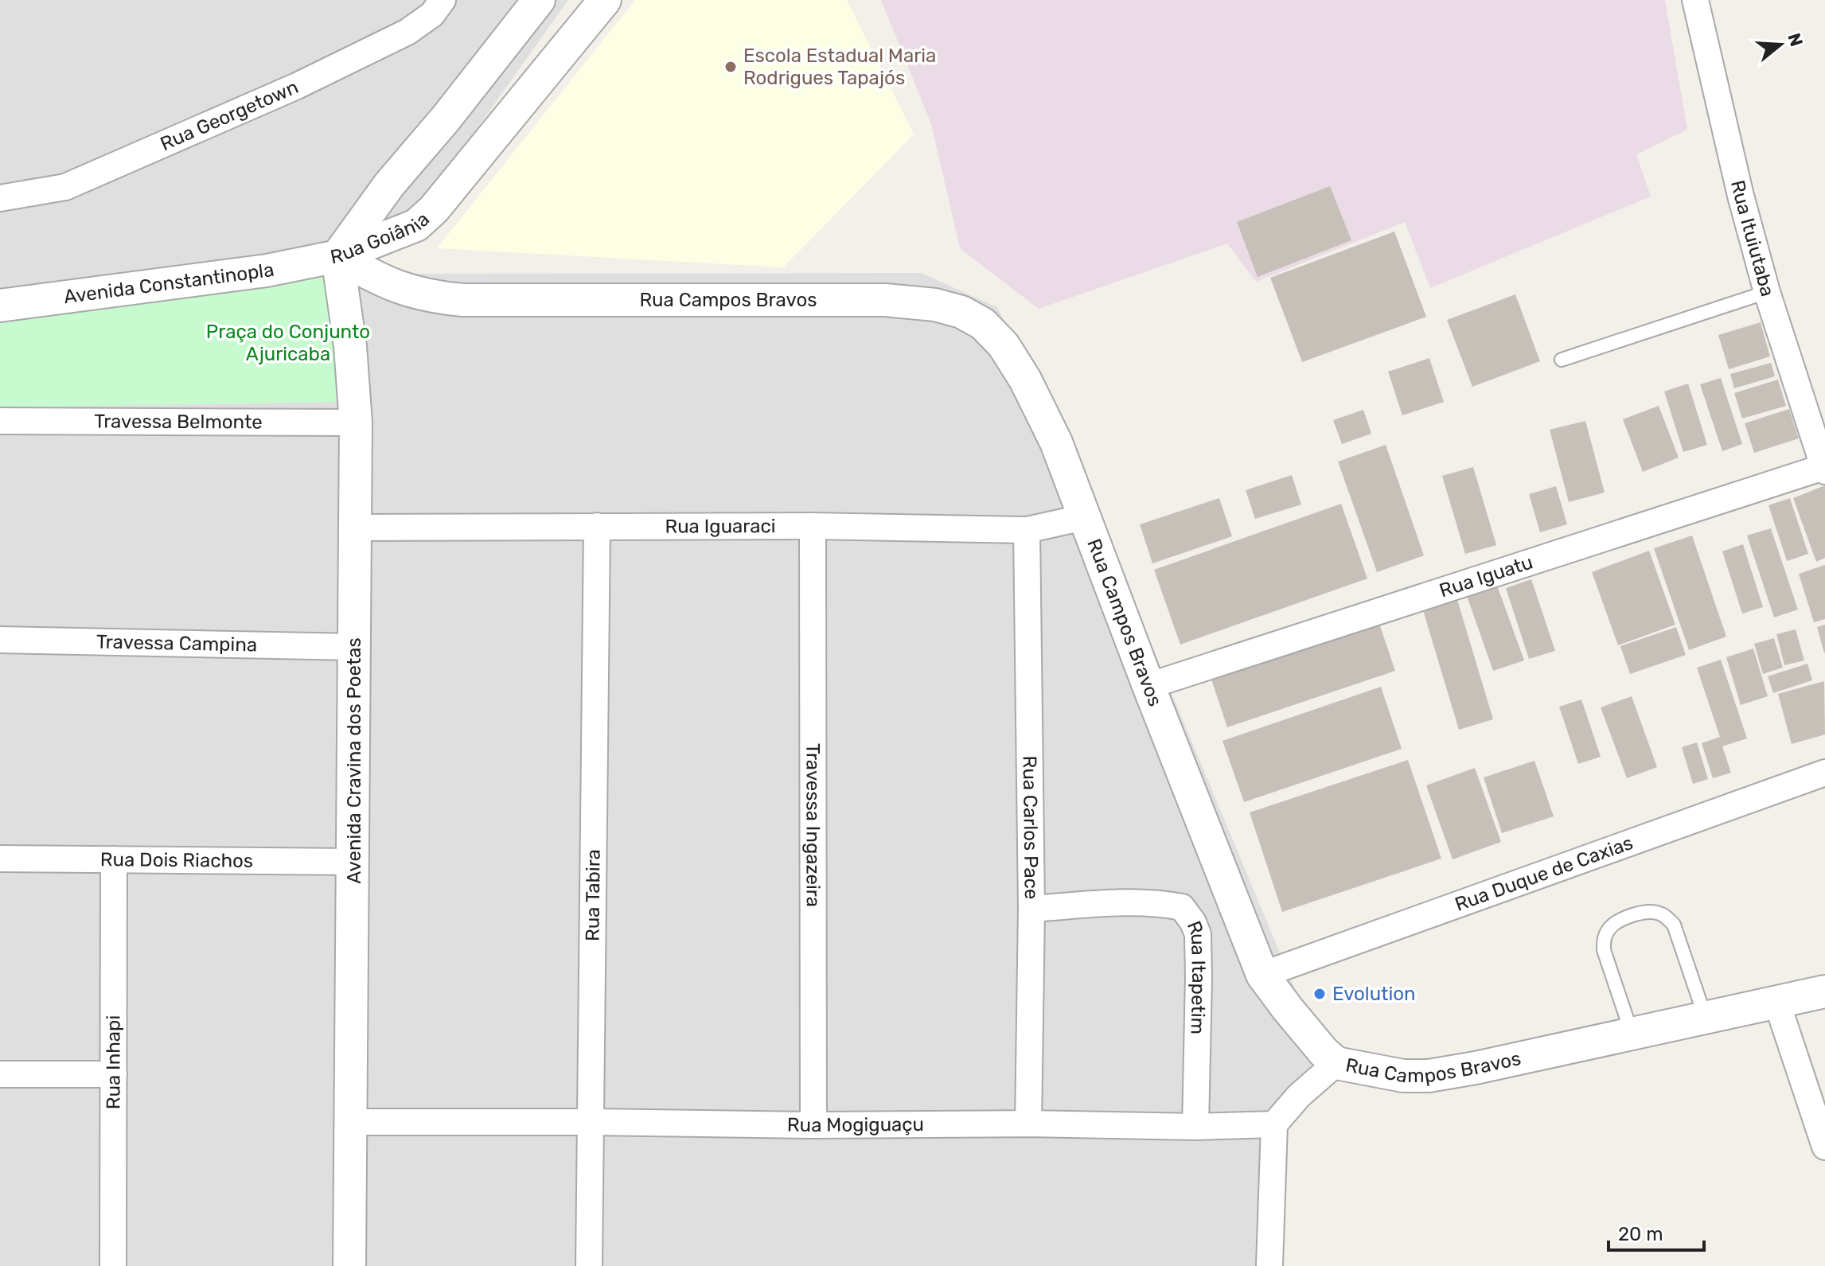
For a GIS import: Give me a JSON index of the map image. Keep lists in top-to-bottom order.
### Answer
{
  "streets": {
    "street": [
      "Rua Georgetown",
      "Rua Goiânia",
      "Rua Ituiutaba",
      "Avenida Constantinopla",
      "Rua Campos Bravos",
      "Travessa Belmonte",
      "Rua Iguaraci",
      "Rua Iguatu",
      "Travessa Campina",
      "Avenida Cravina dos Poetas",
      "Travessa Ingazeira",
      "Rua Carlos Pace",
      "Rua Dois Riachos",
      "Rua Duque de Caxias",
      "Rua Tabira",
      "Rua Itapetim",
      "Rua Inhapi",
      "Rua Mogiguaçu"
    ]
  },
  "crossings": [
    ["Rua Goiânia", "Avenida Constantinopla"],
    ["Rua Goiânia", "Rua Campos Bravos"],
    ["Rua Goiânia", "Avenida Cravina dos Poetas"],
    ["Rua Ituiutaba", "Rua Iguatu"],
    ["Avenida Constantinopla", "Rua Campos Bravos"],
    ["Avenida Constantinopla", "Avenida Cravina dos Poetas"],
    ["Rua Campos Bravos", "Rua Iguaraci"],
    ["Rua Campos Bravos", "Rua Iguatu"],
    ["Rua Campos Bravos", "Avenida Cravina dos Poetas"],
    ["Rua Campos Bravos", "Rua Duque de Caxias"],
    ["Travessa Belmonte", "Avenida Cravina dos Poetas"],
    ["Rua Iguaraci", "Avenida Cravina dos Poetas"],
    ["Rua Iguaraci", "Travessa Ingazeira"],
    ["Rua Iguaraci", "Rua Carlos Pace"],
    ["Rua Iguaraci", "Rua Tabira"],
    ["Travessa Campina", "Avenida Cravina dos Poetas"],
    ["Avenida Cravina dos Poetas", "Rua Dois Riachos"],
    ["Avenida Cravina dos Poetas", "Rua Mogiguaçu"],
    ["Travessa Ingazeira", "Rua Mogiguaçu"],
    ["Rua Carlos Pace", "Rua Itapetim"],
    ["Rua Carlos Pace", "Rua Mogiguaçu"],
    ["Rua Dois Riachos", "Rua Inhapi"],
    ["Rua Tabira", "Rua Mogiguaçu"],
    ["Rua Itapetim", "Rua Mogiguaçu"]
  ],
  "parks": ["Praça do Conjunto Ajuricaba"],
  "places": ["Escola Estadual Maria Rodrigues Tapajós", "Evolution"],
  "scale_bar": "20 m",
  "north": "right"
}
